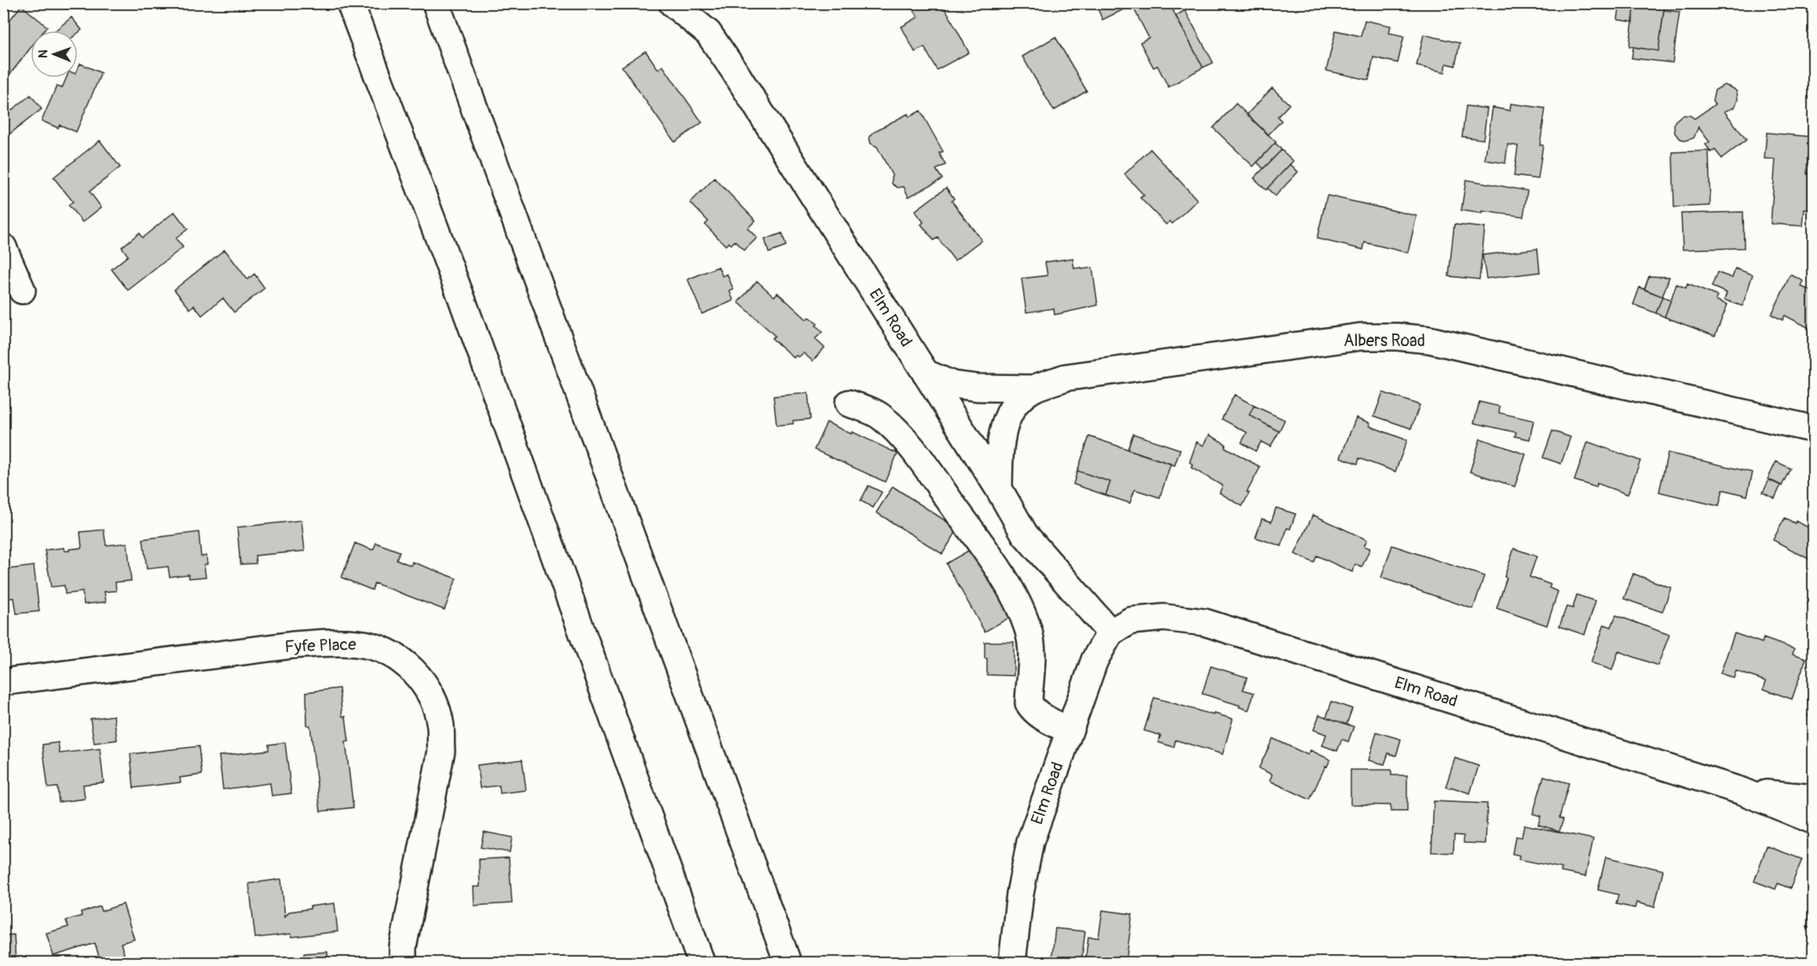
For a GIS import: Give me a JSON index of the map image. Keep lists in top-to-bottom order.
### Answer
{
  "streets": {
    "main road": ["Elm Road", "Albers Road", "Fyfe Place"]
  },
  "crossings": [
    ["Elm Road", "Albers Road"]
  ],
  "north": "left"
}
